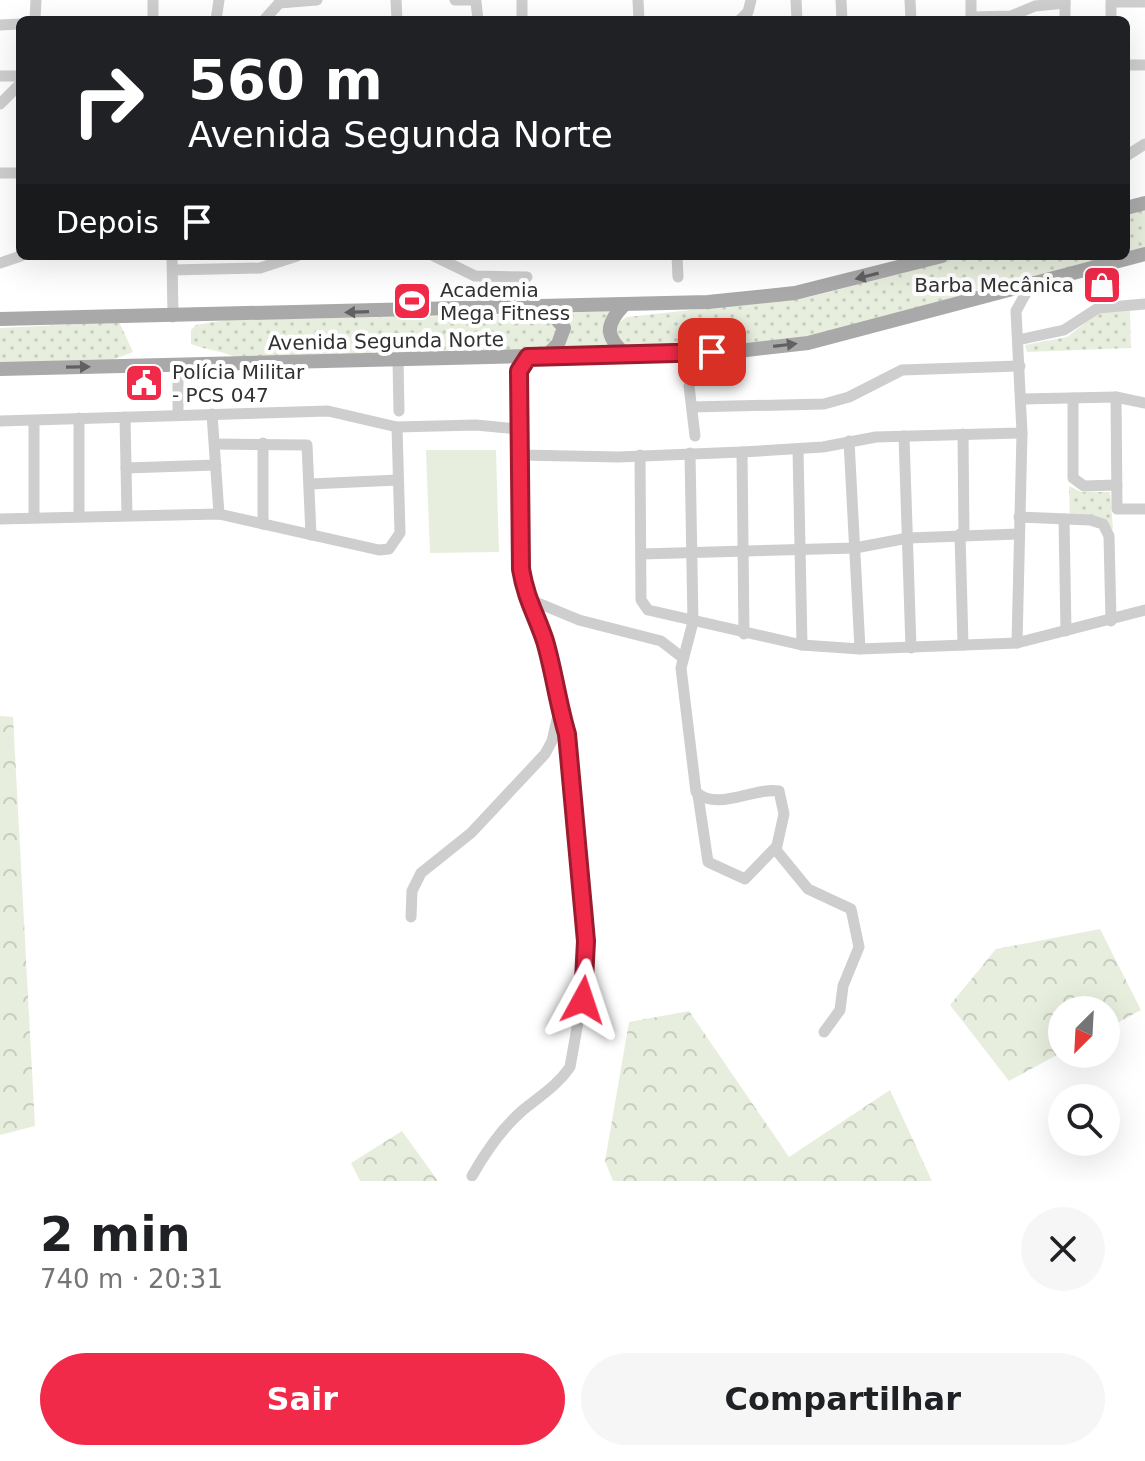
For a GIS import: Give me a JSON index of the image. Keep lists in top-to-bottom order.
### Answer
{
  "streets": {
    "main road": ["Avenida Segunda Norte"]
  },
  "places": {
    "shop": ["Barba Mecânica"],
    "sports": ["Academia Mega Fitness"],
    "public building": ["Polícia Militar - PCS 047"]
  },
  "north": "bottom left",
  "page": {
    "turn": ["560 m", "Avenida Segunda Norte"],
    "then": "Depois",
    "heading": ["2 min", "740 m · 20:31"],
    "buttons": ["Sair", "Compartilhar"]
  }
}
